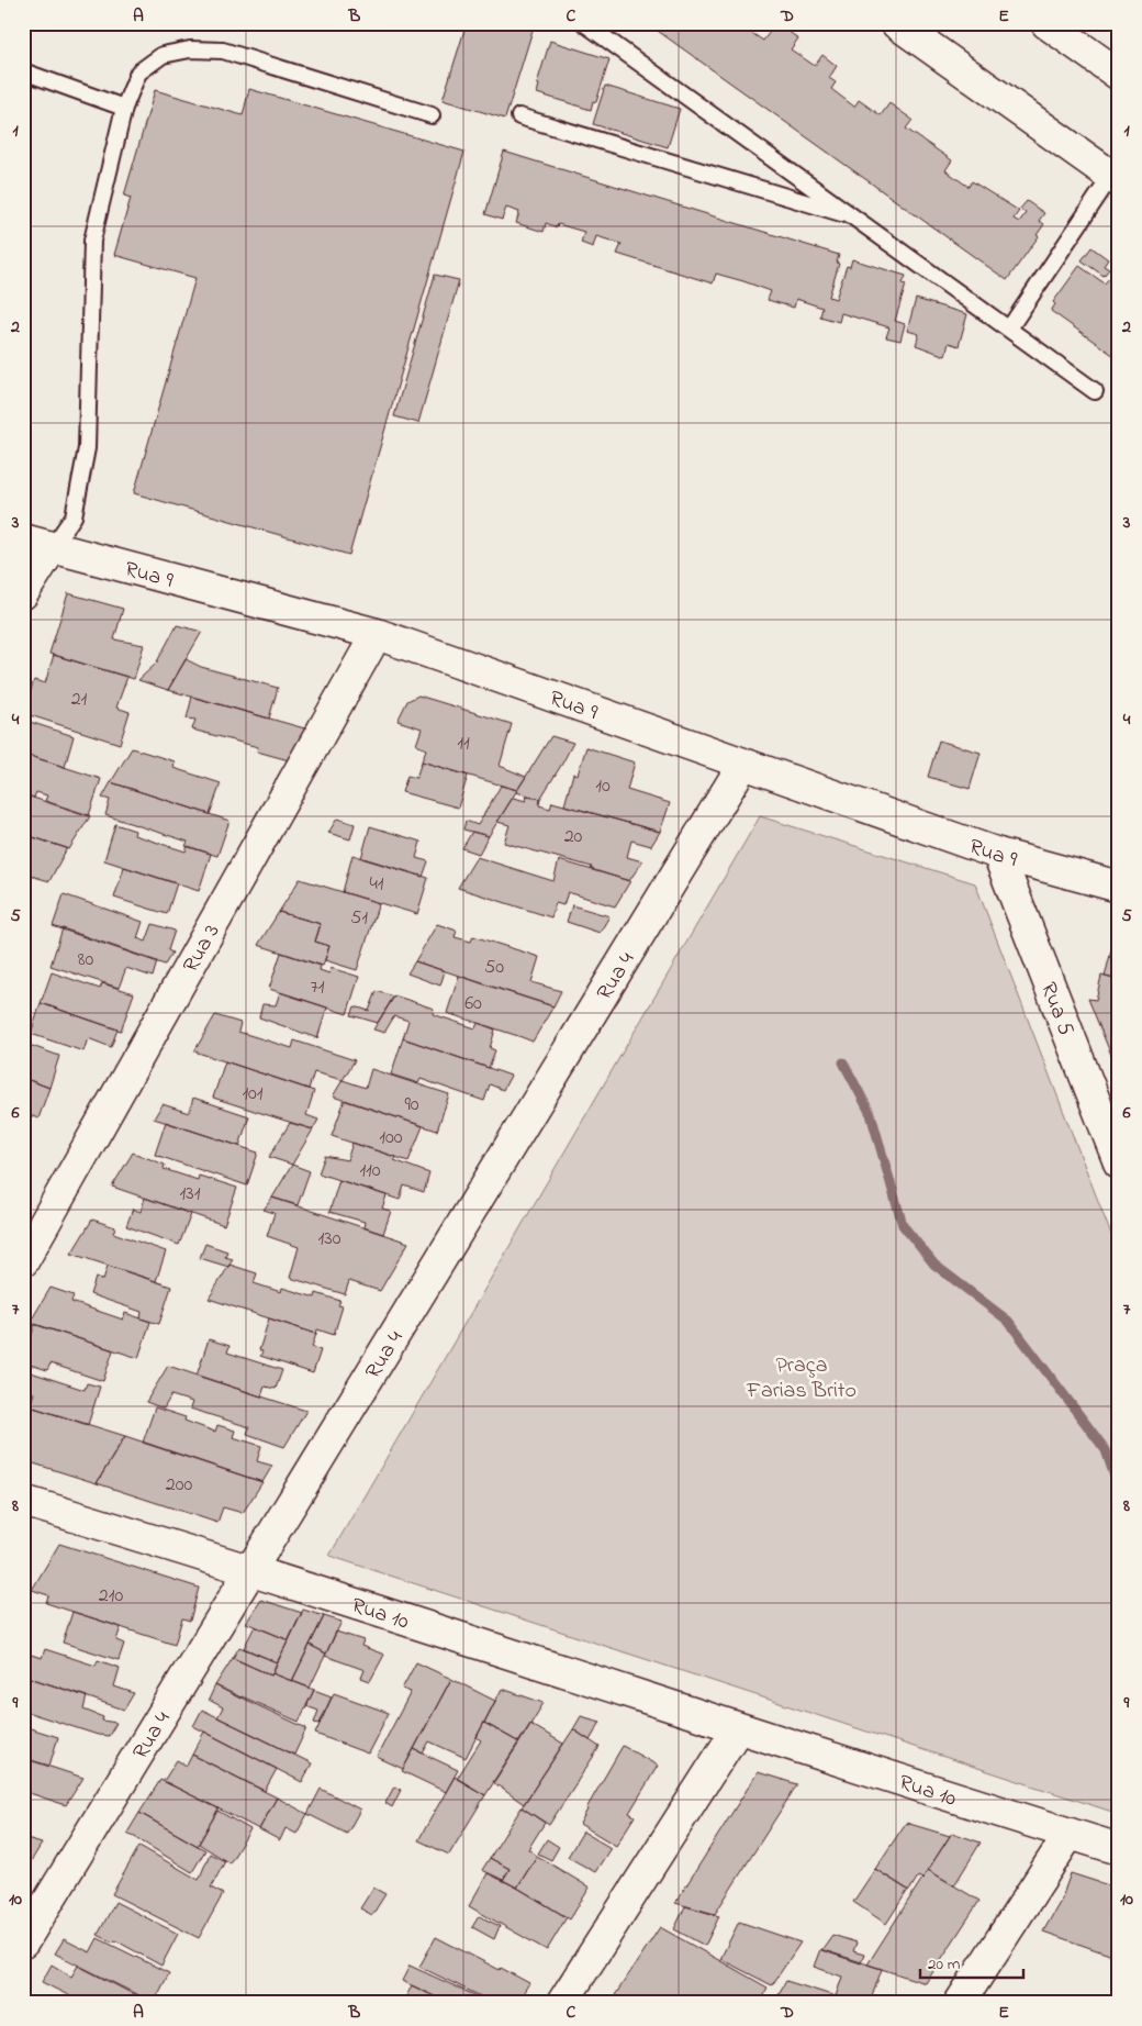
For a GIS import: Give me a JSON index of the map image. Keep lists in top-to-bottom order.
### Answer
{
  "streets": {
    "street": [
      "Rua 9",
      "Rua 3",
      "Rua 4",
      "Rua 5",
      "Rua 10"
    ]
  },
  "crossings": [
    ["Rua 9", "Rua 3"],
    ["Rua 9", "Rua 4"],
    ["Rua 9", "Rua 5"],
    ["Rua 4", "Rua 10"]
  ],
  "parks": ["Praça Farias Brito"],
  "house_numbers": [
    "21",
    "11",
    "10",
    "20",
    "41",
    "51",
    "80",
    "50",
    "71",
    "60",
    "101",
    "90",
    "100",
    "110",
    "131",
    "130",
    "200",
    "210"
  ],
  "scale_bar": "20 m",
  "grid": {
    "columns": [
      "A",
      "B",
      "C",
      "D",
      "E"
    ],
    "rows": [
      "1",
      "2",
      "3",
      "4",
      "5",
      "6",
      "7",
      "8",
      "9",
      "10"
    ]
  }
}
